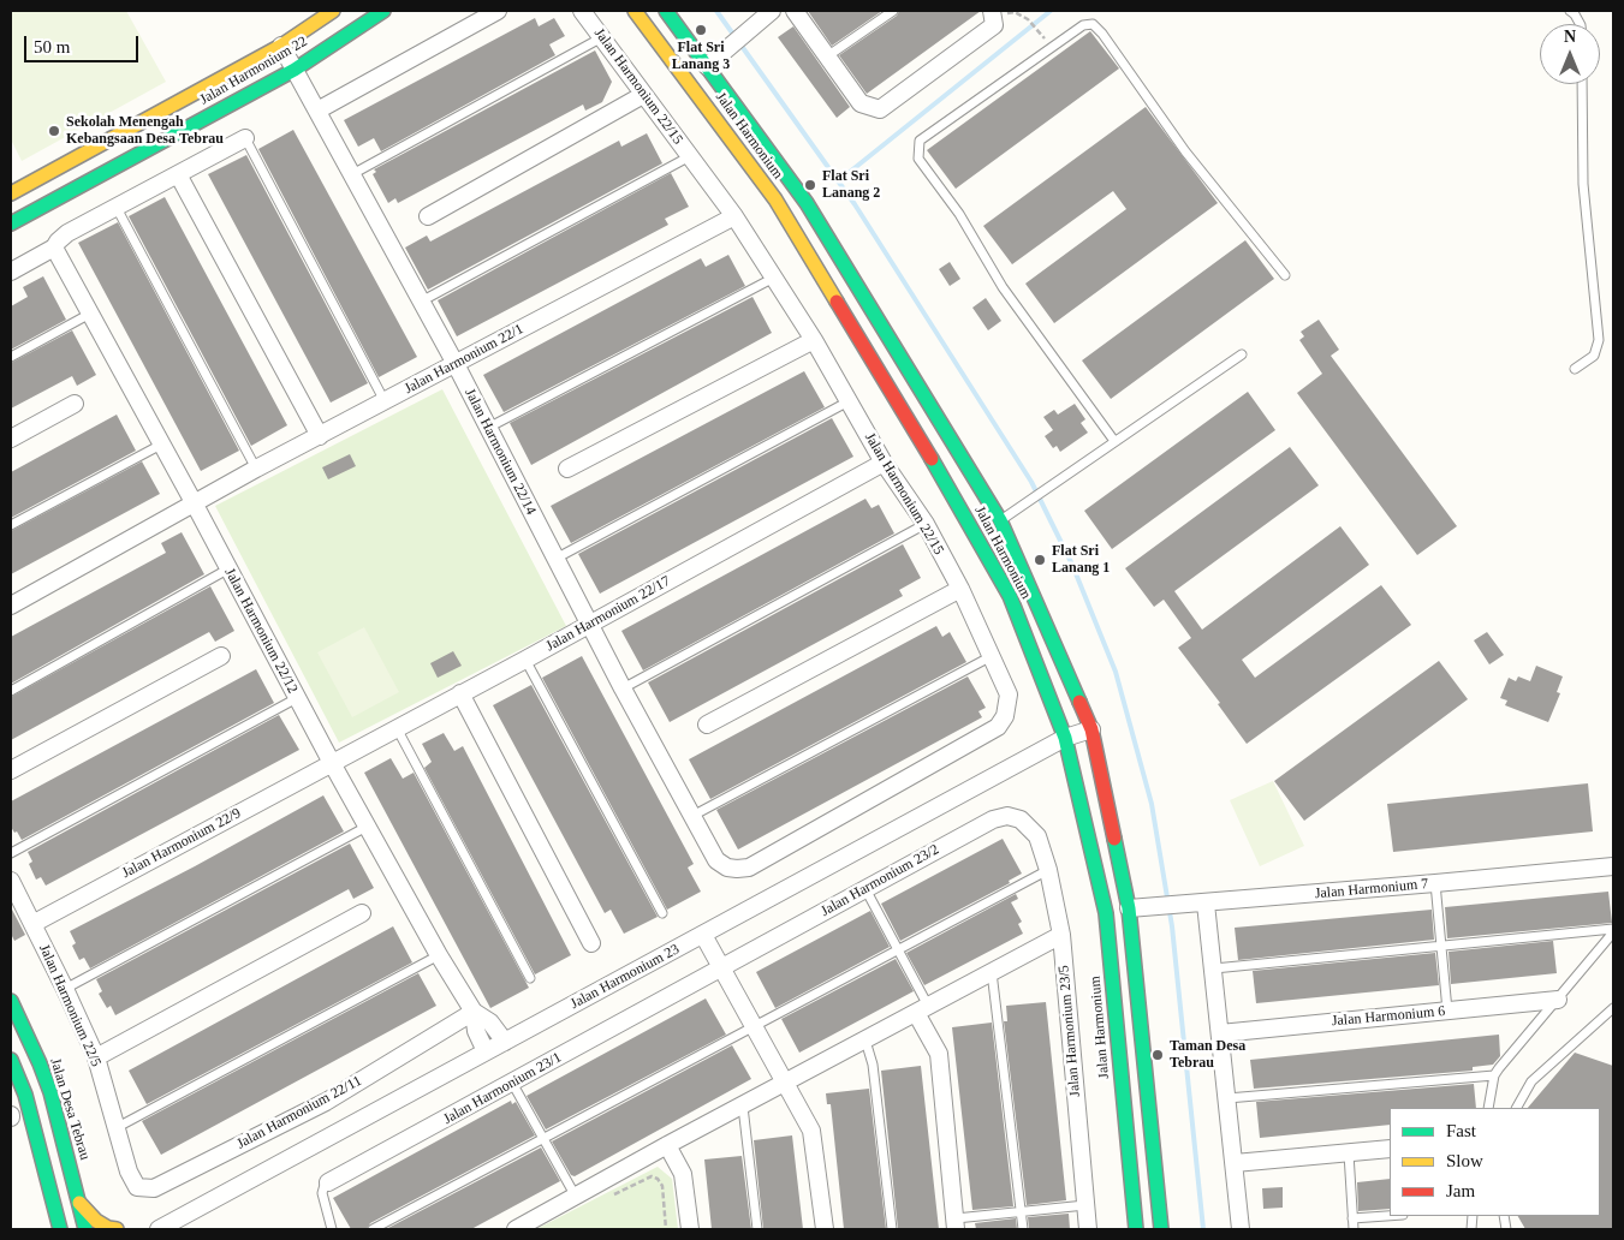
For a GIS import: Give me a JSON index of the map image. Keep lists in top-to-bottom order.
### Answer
{
  "streets": {
    "main road": ["Jalan Harmonium 22", "Jalan Harmonium", "Jalan Desa Tebrau"],
    "street": [
      "Jalan Harmonium 22/15",
      "Jalan Harmonium 22/1",
      "Jalan Harmonium 22/14",
      "Jalan Harmonium 22/17",
      "Jalan Harmonium 22/12",
      "Jalan Harmonium 22/9",
      "Jalan Harmonium 23/2",
      "Jalan Harmonium 7",
      "Jalan Harmonium 23",
      "Jalan Harmonium 22/5",
      "Jalan Harmonium 6",
      "Jalan Harmonium 23/5",
      "Jalan Harmonium 23/1",
      "Jalan Harmonium 22/11"
    ]
  },
  "crossings": [
    ["Jalan Harmonium 22", "Jalan Harmonium 22/14"],
    ["Jalan Harmonium 22/15", "Jalan Harmonium 22/1"],
    ["Jalan Harmonium 22/15", "Jalan Harmonium 22/14"],
    ["Jalan Harmonium 22/15", "Jalan Harmonium 22/17"],
    ["Jalan Harmonium", "Jalan Harmonium 7"],
    ["Jalan Harmonium", "Jalan Harmonium 23"],
    ["Jalan Harmonium 22/1", "Jalan Harmonium 22/14"],
    ["Jalan Harmonium 22/1", "Jalan Harmonium 22/12"],
    ["Jalan Harmonium 22/14", "Jalan Harmonium 22/17"],
    ["Jalan Harmonium 22/17", "Jalan Harmonium 22/12"],
    ["Jalan Harmonium 22/17", "Jalan Harmonium 22/9"],
    ["Jalan Harmonium 22/12", "Jalan Harmonium 22/9"],
    ["Jalan Harmonium 22/12", "Jalan Harmonium 23"],
    ["Jalan Harmonium 22/12", "Jalan Harmonium 22/11"],
    ["Jalan Harmonium 22/9", "Jalan Harmonium 22/5"],
    ["Jalan Harmonium 23/2", "Jalan Harmonium 23/5"],
    ["Jalan Harmonium 23/2", "Jalan Harmonium 23/1"],
    ["Jalan Harmonium 22/5", "Jalan Harmonium 22/11"]
  ],
  "places": [
    "Flat Sri Lanang 3",
    "Sekolah Menengah Kebangsaan Desa Tebrau",
    "Flat Sri Lanang 2",
    "Flat Sri Lanang 1",
    "Taman Desa Tebrau"
  ],
  "legend": ["Fast", "Slow", "Jam"],
  "scale_bar": "50 m",
  "north": "top"
}
